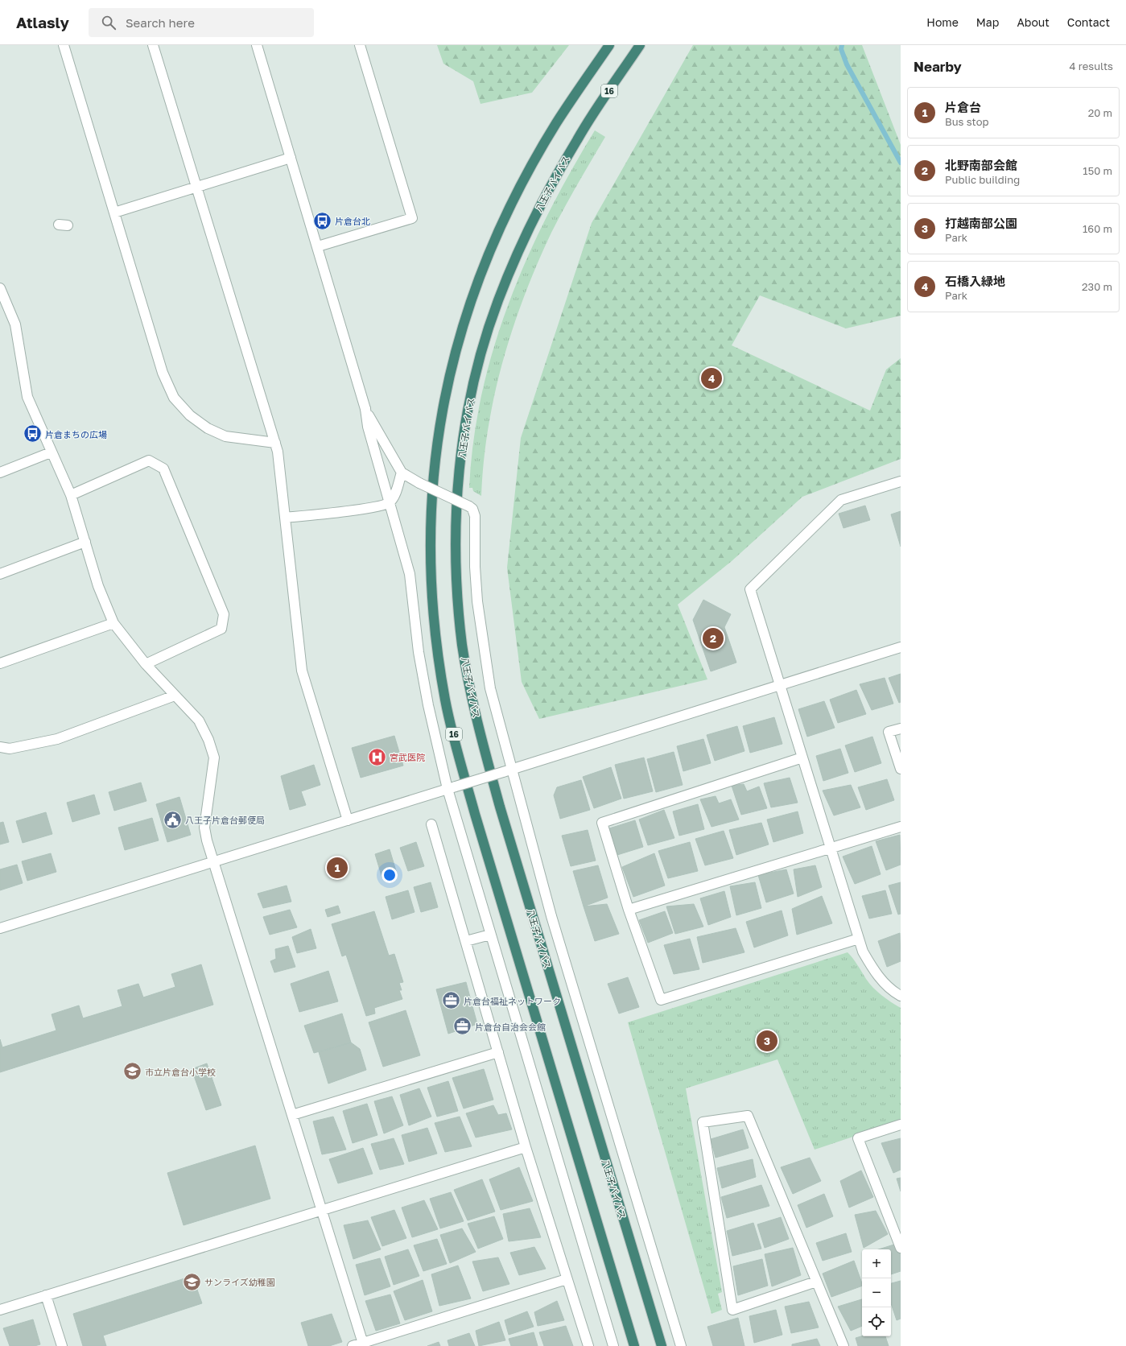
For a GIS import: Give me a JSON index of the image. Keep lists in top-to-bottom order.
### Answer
{
  "streets": {
    "highway": ["16", "八王子バイパス"]
  },
  "places": {
    "bus stop": ["片倉台北", "片倉まちの広場"],
    "hospital": ["宮武医院"],
    "public building": ["八王子片倉台郵便局"],
    "office": ["片倉台福祉ネットワーク", "片倉台自治会会館"],
    "school or university": ["市立片倉台小学校", "サンライズ幼稚園"]
  },
  "page": {
    "header": "Atlasly",
    "search": "Search here",
    "nav": [
      "Home",
      "Map",
      "About",
      "Contact"
    ],
    "heading": ["Nearby", "4 results"],
    "list": [
      {
        "mark": "1",
        "name": "片倉台",
        "note": "Bus stop",
        "value": "20 m"
      },
      {
        "mark": "2",
        "name": "北野南部会館",
        "note": "Public building",
        "value": "150 m"
      },
      {
        "mark": "3",
        "name": "打越南部公園",
        "note": "Park",
        "value": "160 m"
      },
      {
        "mark": "4",
        "name": "石橋入緑地",
        "note": "Park",
        "value": "230 m"
      }
    ],
    "pins": [
      "4",
      "2",
      "1",
      "3"
    ],
    "map_buttons": ["+", "−"]
  }
}
